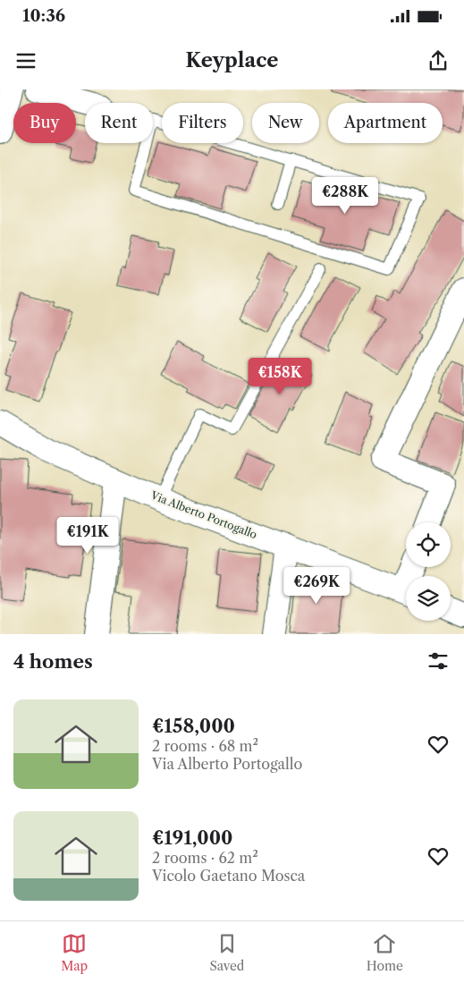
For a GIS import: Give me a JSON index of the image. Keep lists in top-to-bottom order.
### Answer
{
  "streets": {
    "street": ["Via Alberto Portogallo"]
  },
  "page": {
    "status": "10:36",
    "header": "Keyplace",
    "chip": [
      "Buy",
      "Rent",
      "Filters",
      "New",
      "Apartment"
    ],
    "price": [
      "€288K",
      "€158K",
      "€191K",
      "€269K"
    ],
    "heading": "4 homes",
    "list": [
      {
        "name": "€158,000",
        "note": "2 rooms · 68 m² · Via Alberto Portogallo"
      },
      {
        "name": "€191,000",
        "note": "2 rooms · 62 m² · Vicolo Gaetano Mosca"
      }
    ],
    "tabs": ["Map", "Saved", "Home"]
  }
}
